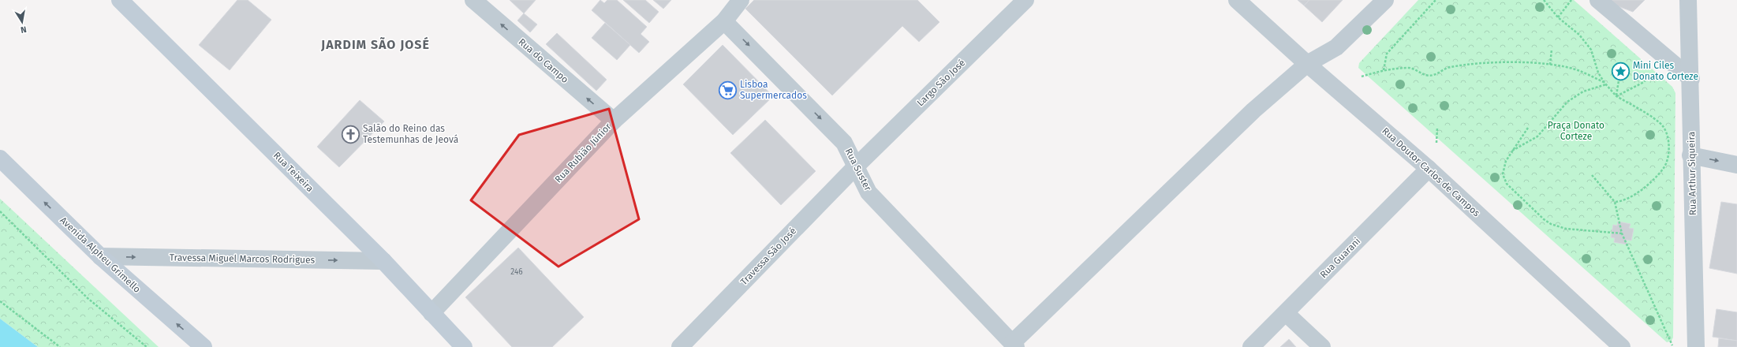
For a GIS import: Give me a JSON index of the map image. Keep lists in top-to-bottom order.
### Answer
{
  "streets": {
    "street": [
      "Rua do Campo",
      "Largo São José",
      "Rua Rubião Júnior",
      "Rua Suster",
      "Rua Teixeira",
      "Rua Doutor Carlos de Campos",
      "Rua Arthur Siqueira",
      "Avenida Alpheu Grimello",
      "Travessa São José",
      "Rua Guarani",
      "Travessa Miguel Marcos Rodrigues"
    ]
  },
  "crossings": [
    ["Rua do Campo", "Rua Rubião Júnior"],
    ["Largo São José", "Rua Suster"],
    ["Largo São José", "Travessa São José"],
    ["Rua Rubião Júnior", "Rua Suster"],
    ["Rua Rubião Júnior", "Rua Teixeira"],
    ["Rua Suster", "Travessa São José"],
    ["Rua Teixeira", "Travessa Miguel Marcos Rodrigues"],
    ["Rua Doutor Carlos de Campos", "Rua Guarani"],
    ["Avenida Alpheu Grimello", "Travessa Miguel Marcos Rodrigues"]
  ],
  "one_way": [
    "Rua do Campo",
    "Rua Suster",
    "Avenida Alpheu Grimello",
    "Travessa Miguel Marcos Rodrigues"
  ],
  "districts": ["JARDIM SÃO JOSÉ"],
  "parks": ["Praça Donato Corteze"],
  "places": {
    "place": ["Mini Ciles Donato Corteze"],
    "supermarket": ["Lisboa Supermercados"],
    "church": ["Salão do Reino das Testemunhas de Jeová"]
  },
  "house_numbers": ["246"],
  "north": "bottom"
}
